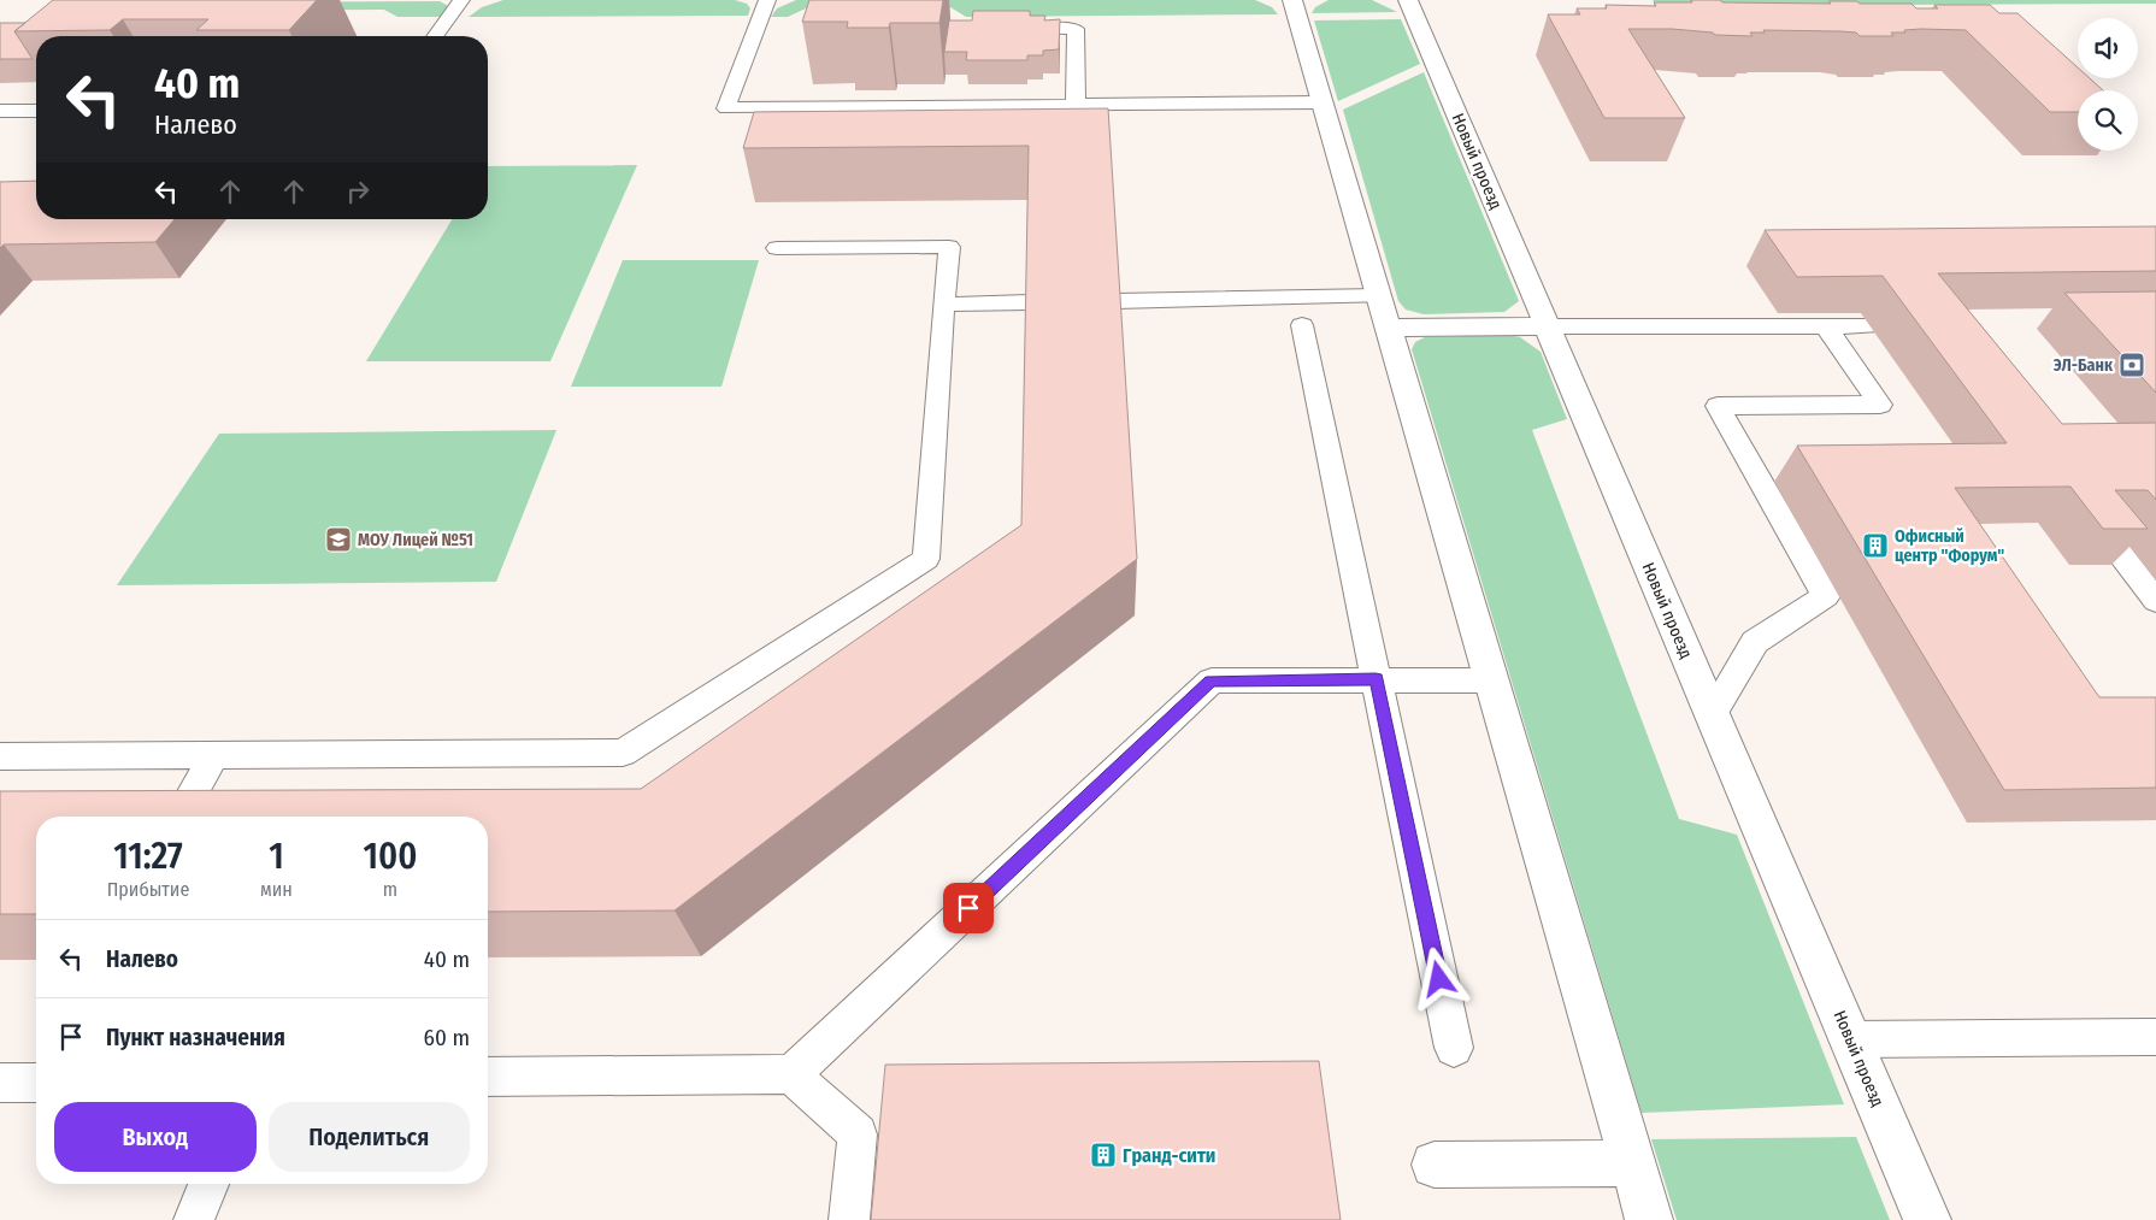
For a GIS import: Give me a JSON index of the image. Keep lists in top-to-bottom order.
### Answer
{
  "streets": {
    "street": ["Новый проезд"]
  },
  "places": {
    "bank": ["ЭЛ-Банк"],
    "school or university": ["МОУ Лицей №51"],
    "building": ["Офисный центр \"Форум\"", "Гранд-сити"]
  },
  "page": {
    "turn": ["40 m", "Налево"],
    "eta": [
      "11:27",
      "Прибытие",
      "1",
      "мин",
      "100",
      "m"
    ],
    "list": [
      {
        "name": "Налево",
        "value": "40 m"
      },
      {
        "name": "Пункт назначения",
        "value": "60 m"
      }
    ],
    "buttons": ["Выход", "Поделиться"]
  }
}
